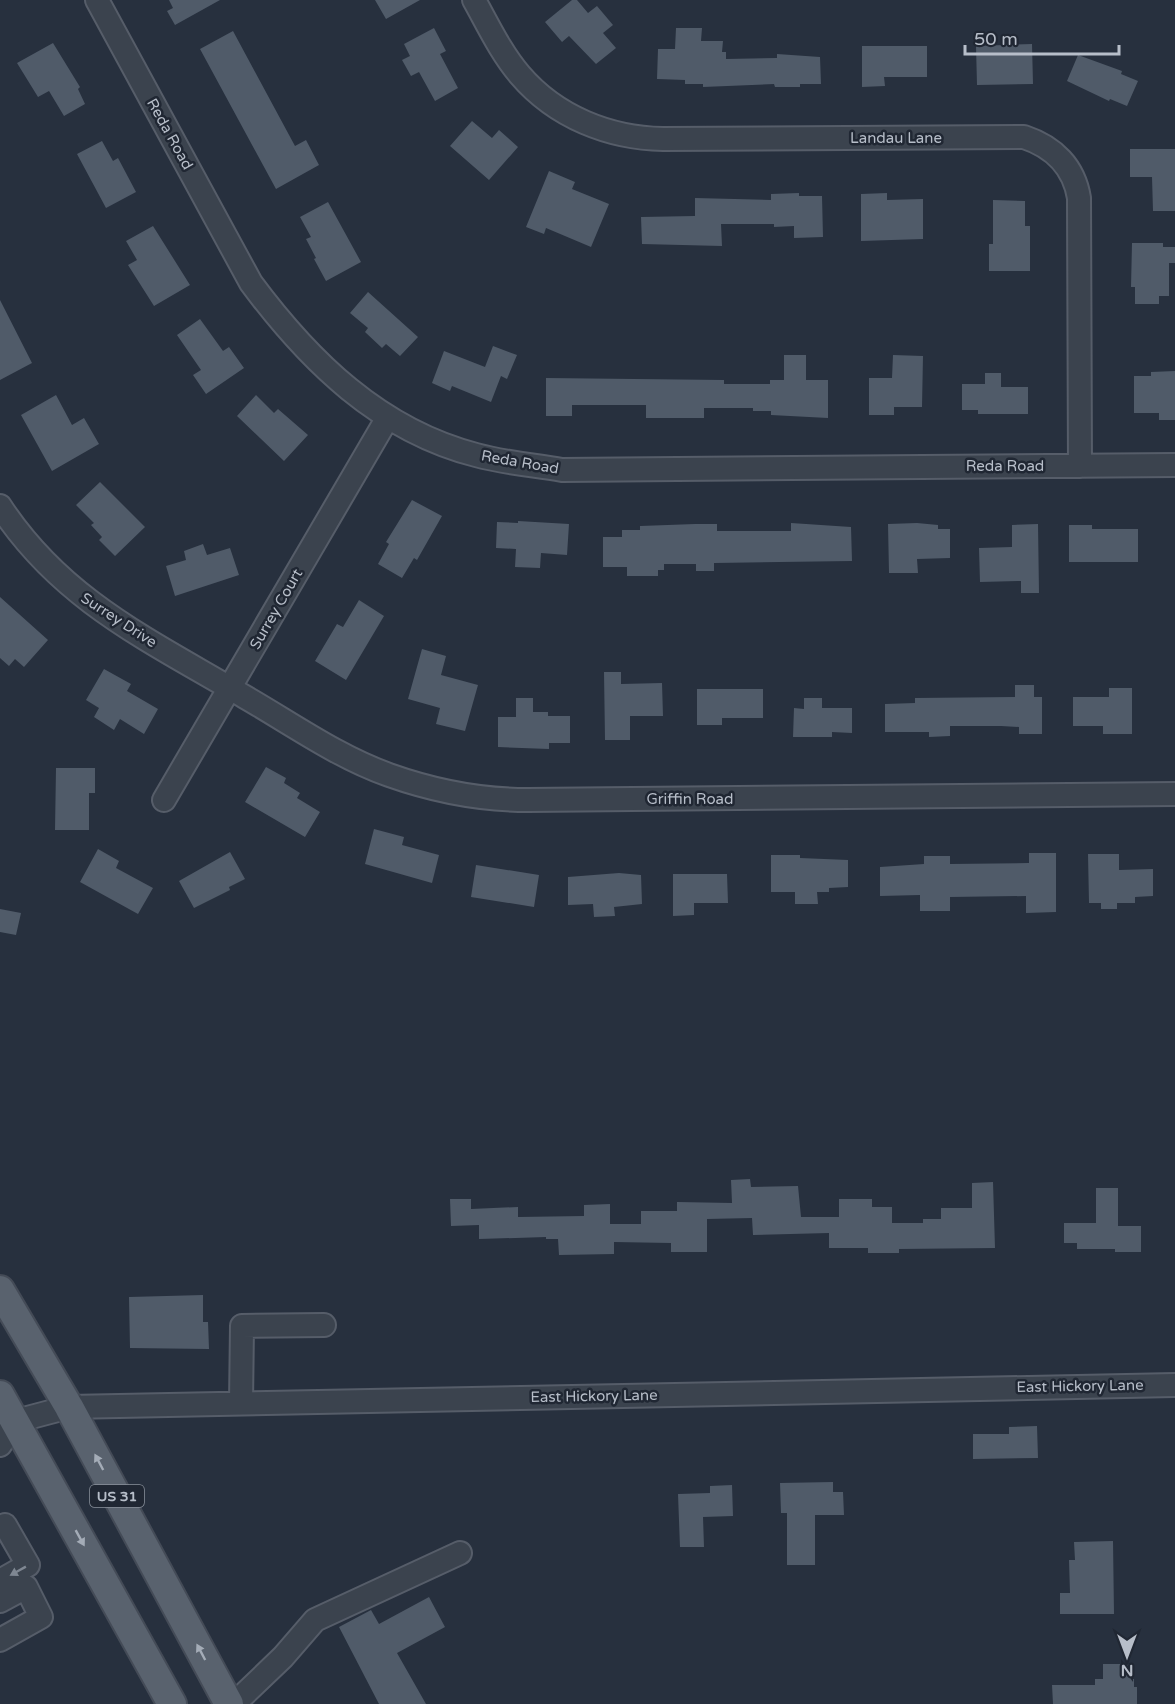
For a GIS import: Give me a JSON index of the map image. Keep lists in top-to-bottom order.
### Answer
{
  "streets": {
    "main road": ["US 31"],
    "street": [
      "Reda Road",
      "Landau Lane",
      "Surrey Court",
      "Surrey Drive",
      "Griffin Road",
      "East Hickory Lane"
    ]
  },
  "crossings": [
    ["Reda Road", "Landau Lane"],
    ["Reda Road", "Surrey Court"],
    ["Surrey Court", "Surrey Drive"],
    ["Surrey Court", "Griffin Road"],
    ["Surrey Drive", "Griffin Road"],
    ["East Hickory Lane", "US 31"]
  ],
  "scale_bar": "50 m",
  "north": "bottom"
}
